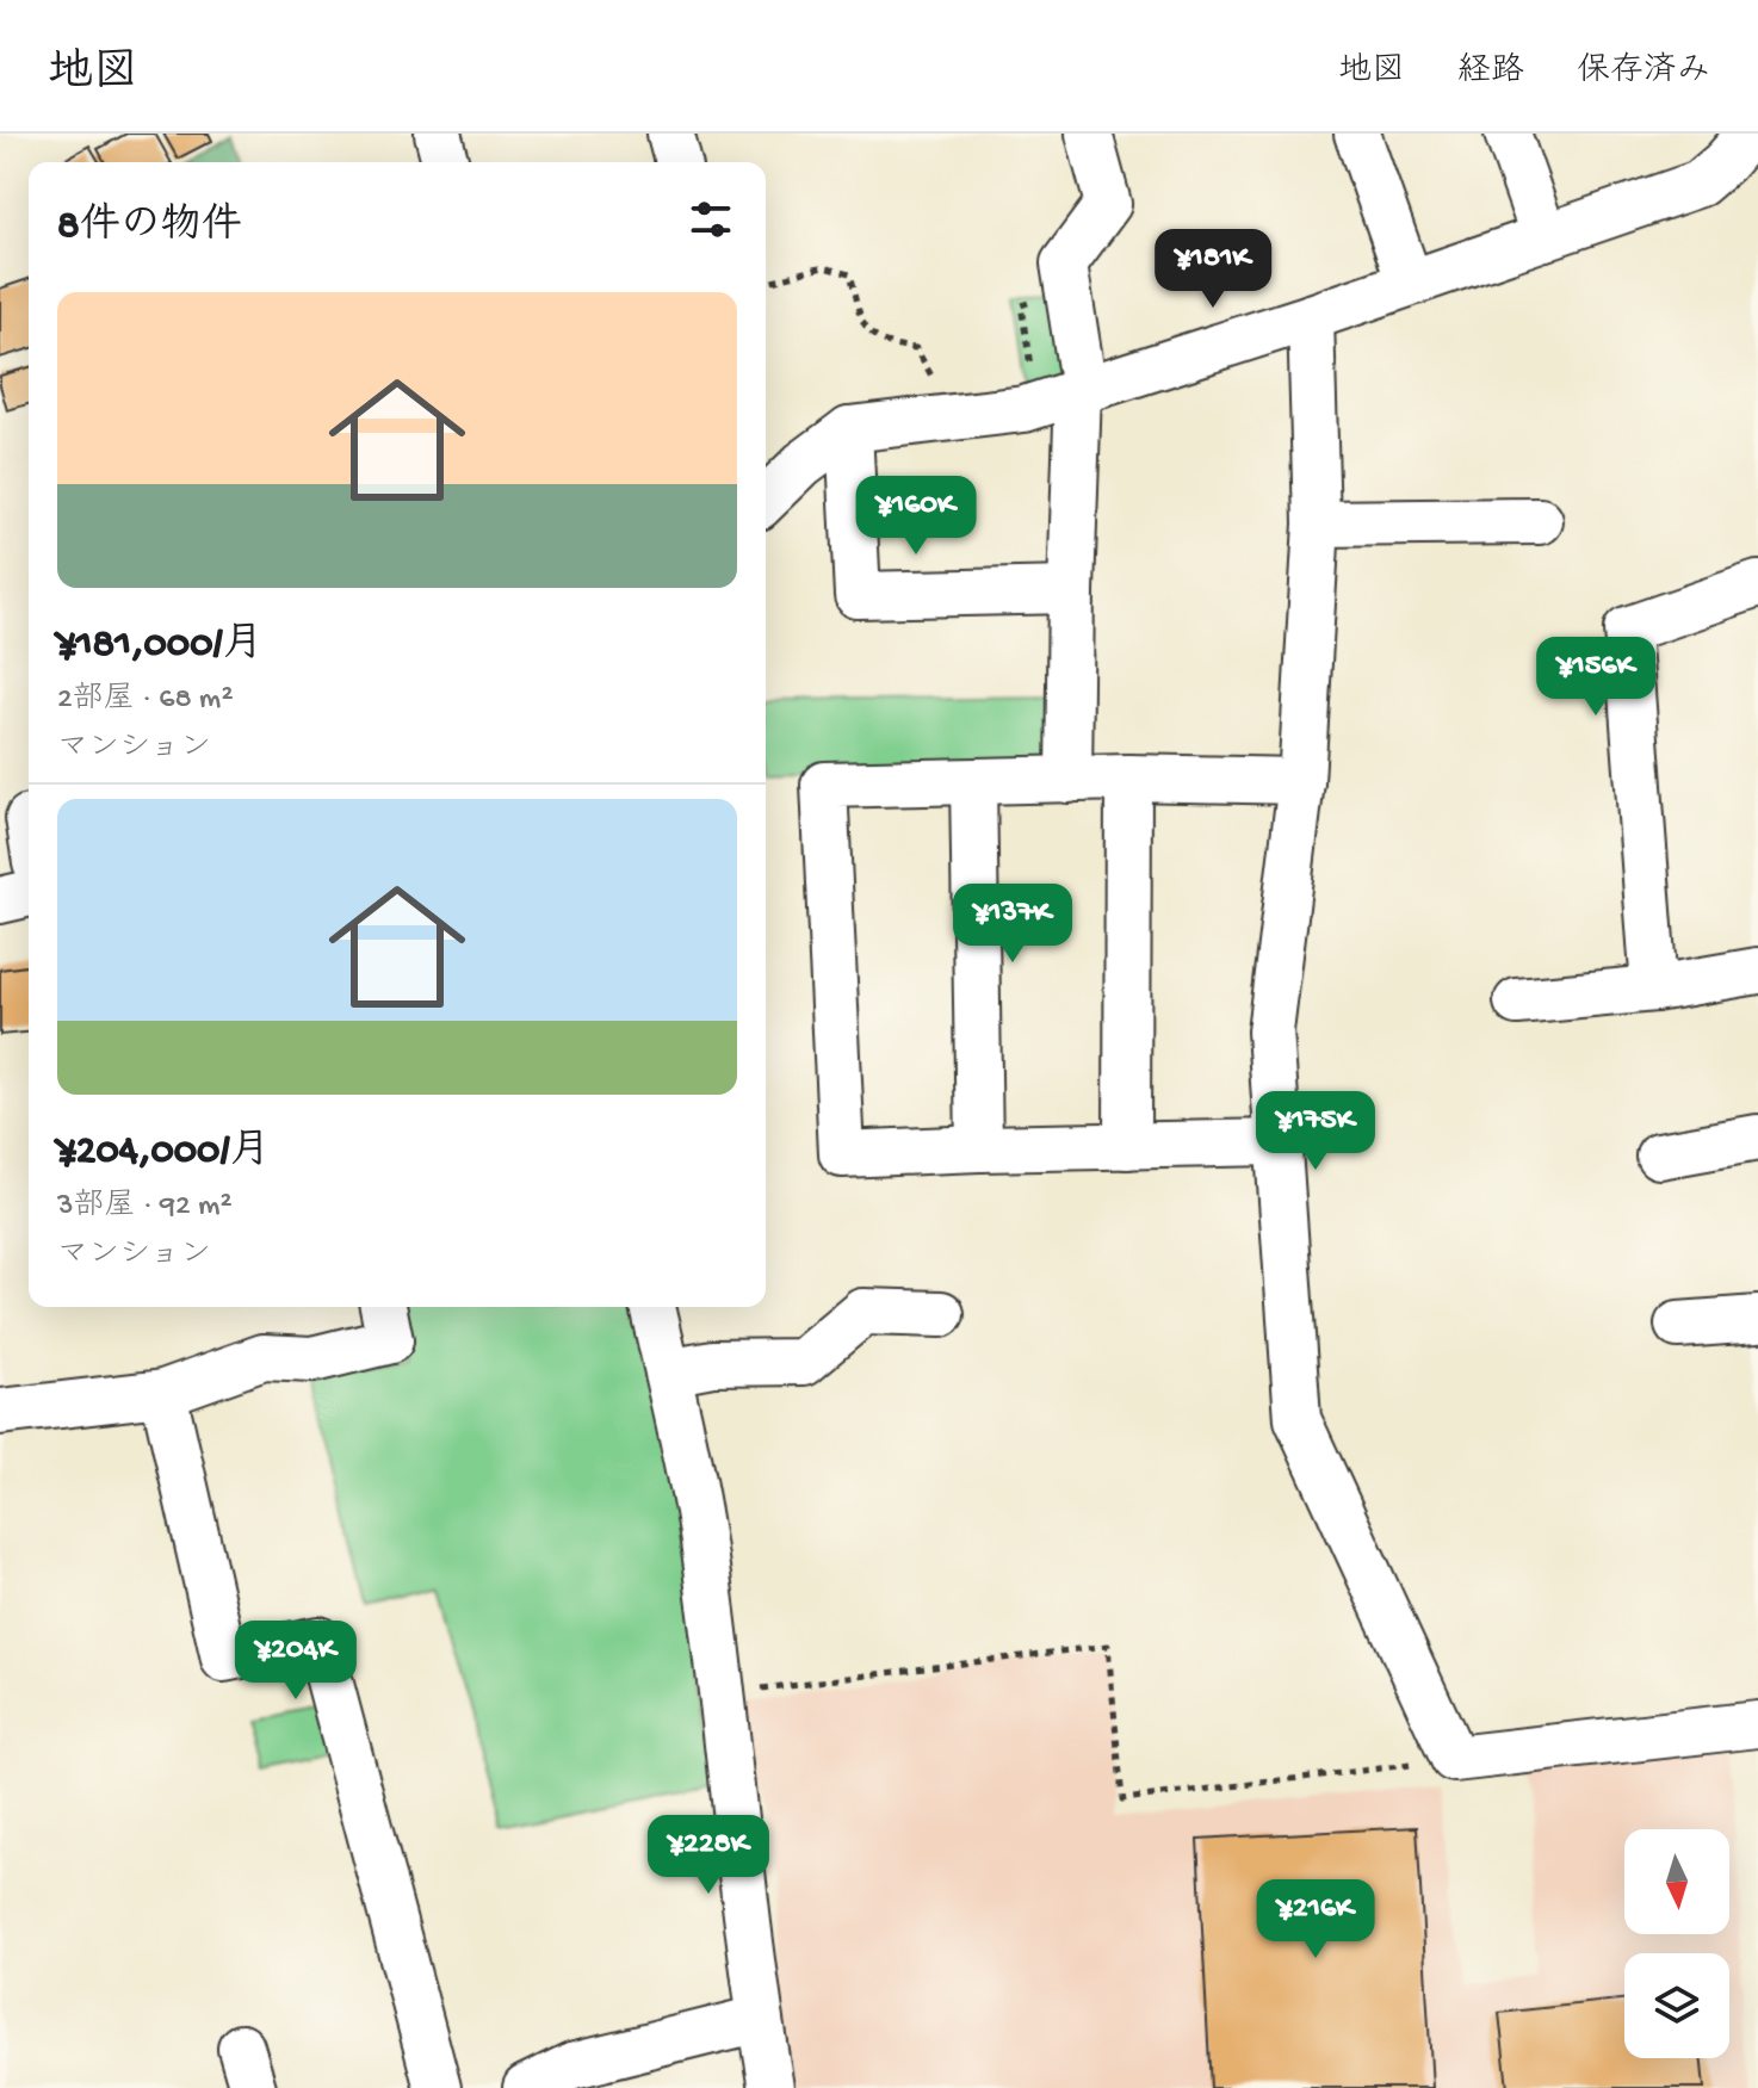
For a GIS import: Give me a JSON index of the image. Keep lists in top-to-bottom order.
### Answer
{
  "north": "bottom",
  "page": {
    "header": "地図",
    "nav": ["地図", "経路", "保存済み"],
    "heading": "8件の物件",
    "price": [
      "¥181K",
      "¥160K",
      "¥156K",
      "¥137K",
      "¥175K",
      "¥204K",
      "¥228K",
      "¥216K"
    ],
    "list": [
      {
        "name": "¥181,000/月",
        "note": "2部屋 · 68 m² · マンション"
      },
      {
        "name": "¥204,000/月",
        "note": "3部屋 · 92 m² · マンション"
      }
    ]
  }
}
